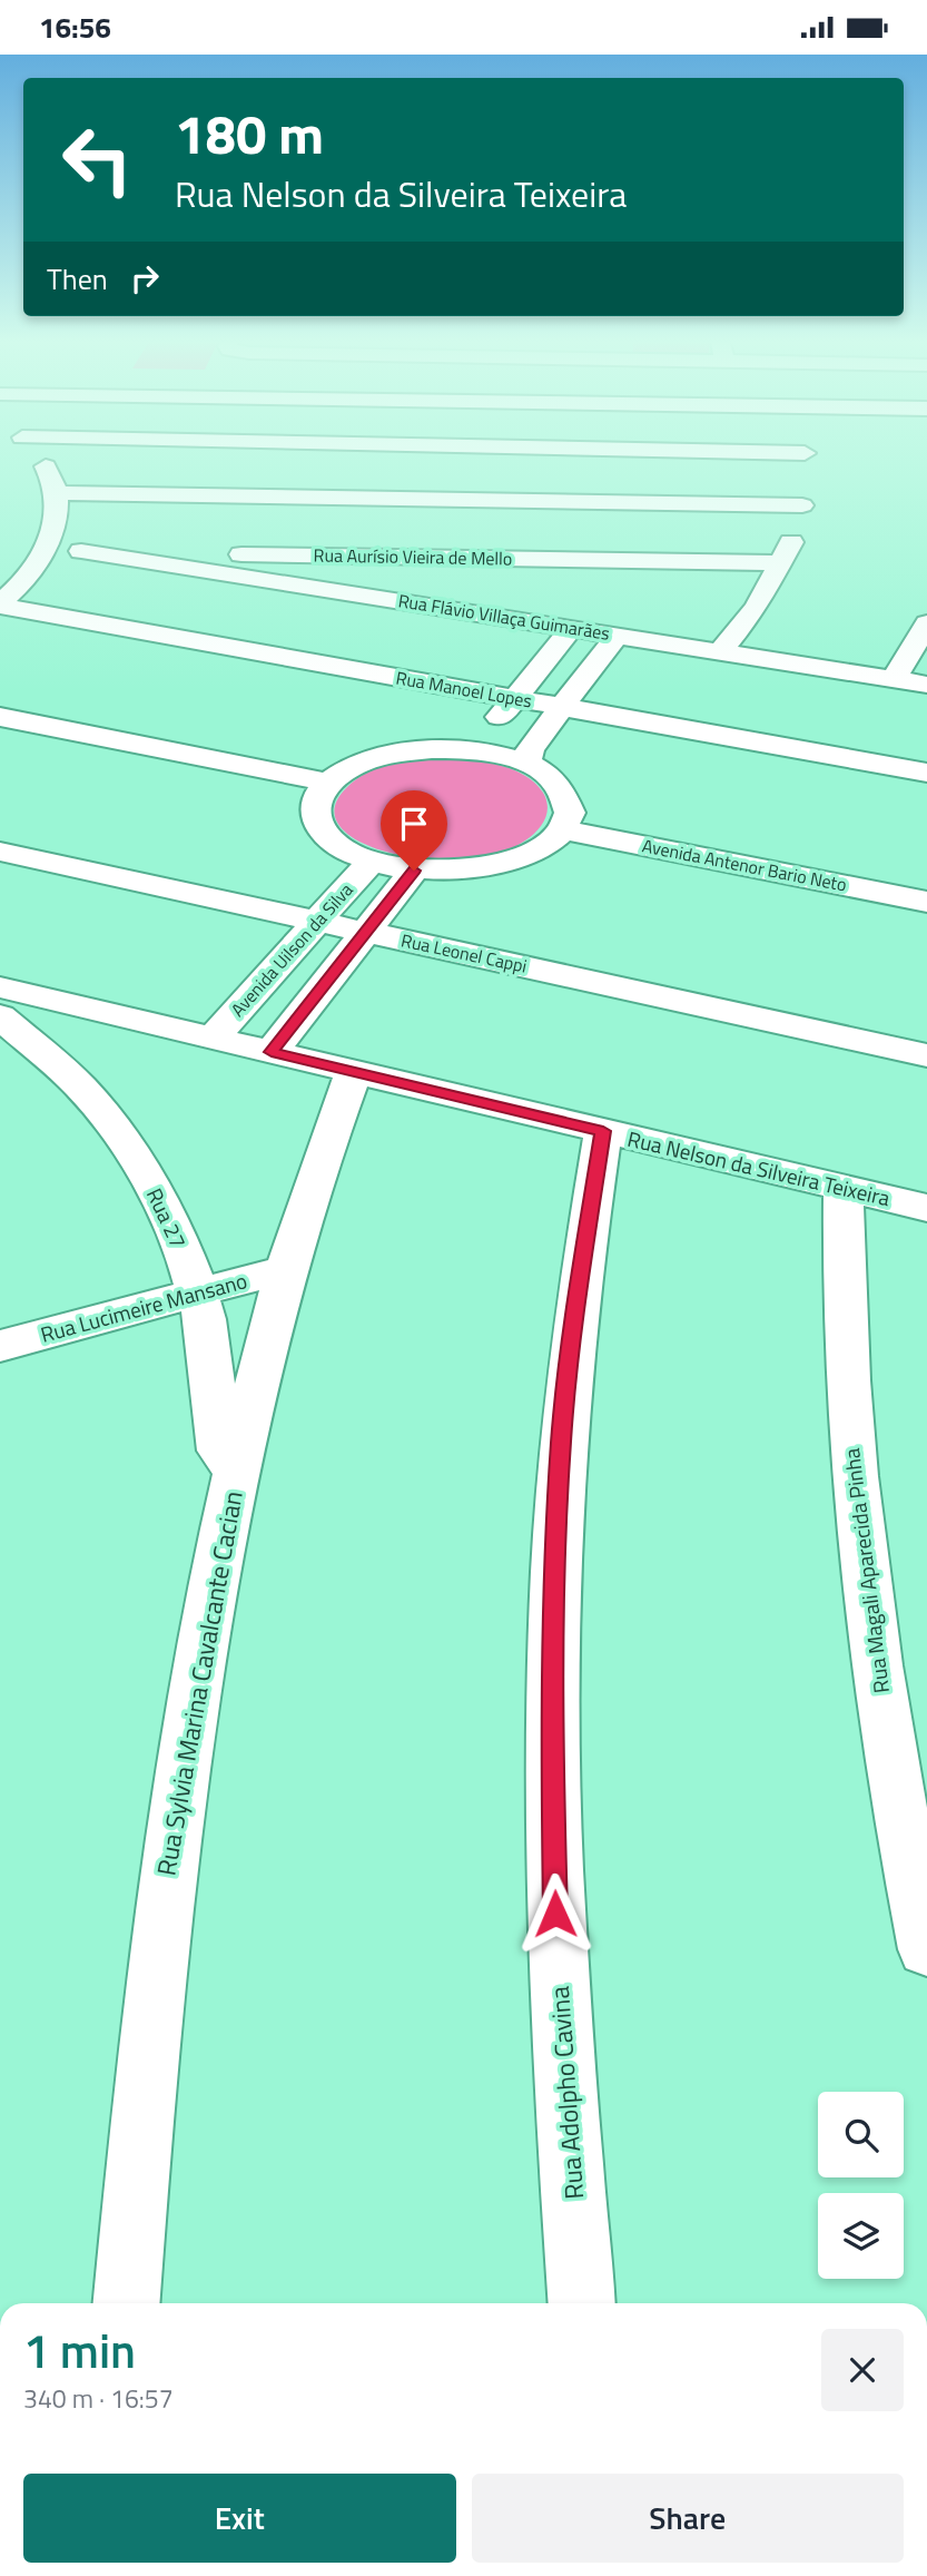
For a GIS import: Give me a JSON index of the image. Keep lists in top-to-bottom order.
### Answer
{
  "streets": {
    "street": [
      "Rua Aurísio Vieira de Mello",
      "Rua Flávio Villaça Guimarães",
      "Rua Manoel Lopes",
      "Avenida Antenor Bario Neto",
      "Avenida Uilson da Silva",
      "Rua Leonel Cappi",
      "Rua Nelson da Silveira Teixeira",
      "Rua 27",
      "Rua Lucimeire Mansano",
      "Rua Magali Aparecida Pinha",
      "Rua Sylvia Marina Cavalcante Cacian",
      "Rua Adolpho Cavina"
    ]
  },
  "crossings": [
    ["Rua Aurísio Vieira de Mello", "Rua Flávio Villaça Guimarães"],
    ["Avenida Uilson da Silva", "Rua Leonel Cappi"],
    ["Avenida Uilson da Silva", "Rua Nelson da Silveira Teixeira"],
    ["Rua Nelson da Silveira Teixeira", "Rua Magali Aparecida Pinha"],
    ["Rua Nelson da Silveira Teixeira", "Rua Sylvia Marina Cavalcante Cacian"],
    ["Rua Nelson da Silveira Teixeira", "Rua Adolpho Cavina"],
    ["Rua 27", "Rua Lucimeire Mansano"],
    ["Rua 27", "Rua Sylvia Marina Cavalcante Cacian"],
    ["Rua Lucimeire Mansano", "Rua Sylvia Marina Cavalcante Cacian"]
  ],
  "page": {
    "status": "16:56",
    "turn": ["180 m", "Rua Nelson da Silveira Teixeira"],
    "then": "Then",
    "heading": ["1 min", "340 m · 16:57"],
    "buttons": ["Exit", "Share"]
  }
}
